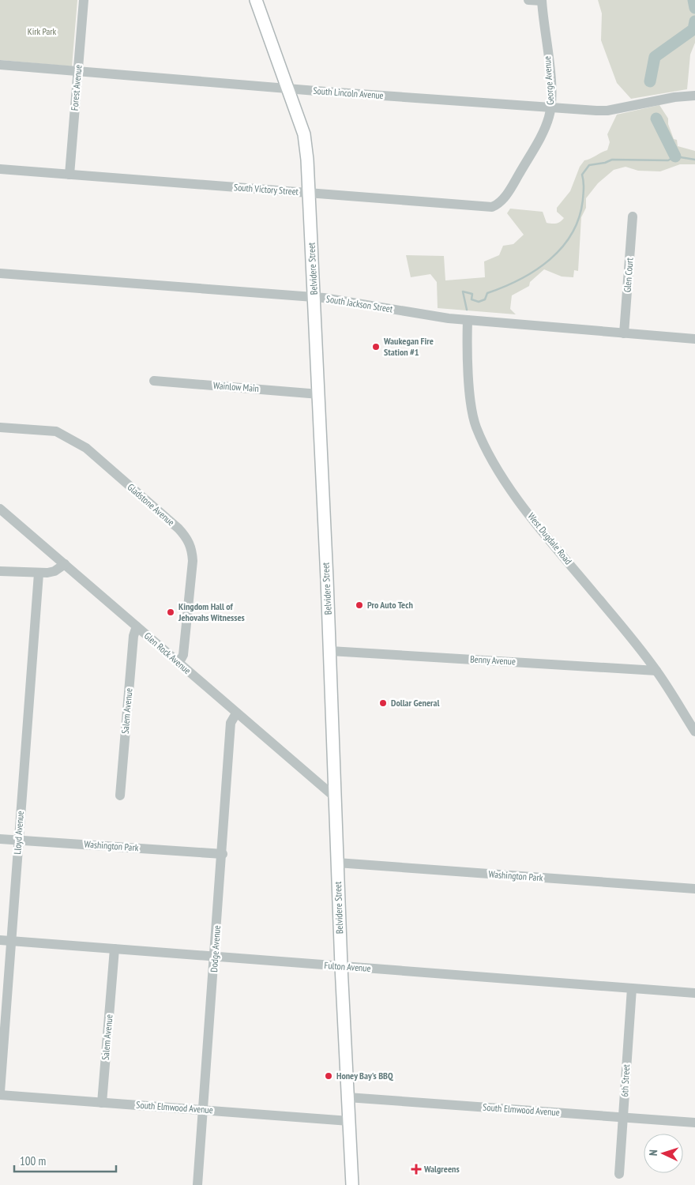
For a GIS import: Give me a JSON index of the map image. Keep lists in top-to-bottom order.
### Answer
{
  "streets": {
    "main road": ["Belvidere Street"],
    "street": [
      "George Avenue",
      "Forest Avenue",
      "South Lincoln Avenue",
      "South Victory Street",
      "Glen Court",
      "South Jackson Street",
      "Wainlow Main",
      "Gladstone Avenue",
      "West Dugdale Road",
      "Glen Rock Avenue",
      "Benny Avenue",
      "Salem Avenue",
      "Lloyd Avenue",
      "Washington Park",
      "Dodge Avenue",
      "Fulton Avenue",
      "6th Street",
      "South Elmwood Avenue"
    ]
  },
  "crossings": [
    ["George Avenue", "South Lincoln Avenue"],
    ["George Avenue", "South Victory Street"],
    ["Forest Avenue", "South Lincoln Avenue"],
    ["Forest Avenue", "South Victory Street"],
    ["South Lincoln Avenue", "Belvidere Street"],
    ["South Victory Street", "Belvidere Street"],
    ["Belvidere Street", "South Jackson Street"],
    ["Belvidere Street", "Wainlow Main"],
    ["Belvidere Street", "Glen Rock Avenue"],
    ["Belvidere Street", "Benny Avenue"],
    ["Belvidere Street", "Washington Park"],
    ["Belvidere Street", "Fulton Avenue"],
    ["Belvidere Street", "South Elmwood Avenue"],
    ["Glen Court", "South Jackson Street"],
    ["South Jackson Street", "West Dugdale Road"],
    ["Gladstone Avenue", "Glen Rock Avenue"],
    ["West Dugdale Road", "Benny Avenue"],
    ["Glen Rock Avenue", "Salem Avenue"],
    ["Glen Rock Avenue", "Dodge Avenue"],
    ["Salem Avenue", "Fulton Avenue"],
    ["Salem Avenue", "South Elmwood Avenue"],
    ["Lloyd Avenue", "Washington Park"],
    ["Lloyd Avenue", "Fulton Avenue"],
    ["Washington Park", "Dodge Avenue"],
    ["Dodge Avenue", "Fulton Avenue"],
    ["Dodge Avenue", "South Elmwood Avenue"],
    ["Fulton Avenue", "6th Street"],
    ["6th Street", "South Elmwood Avenue"]
  ],
  "parks": ["Kirk Park"],
  "places": {
    "other": [
      "Waukegan Fire Station #1",
      "Pro Auto Tech",
      "Kingdom Hall of Jehovahs Witnesses",
      "Dollar General",
      "Honey Bay's BBQ"
    ],
    "health": ["Walgreens"]
  },
  "scale_bar": "100 m",
  "north": "left"
}
